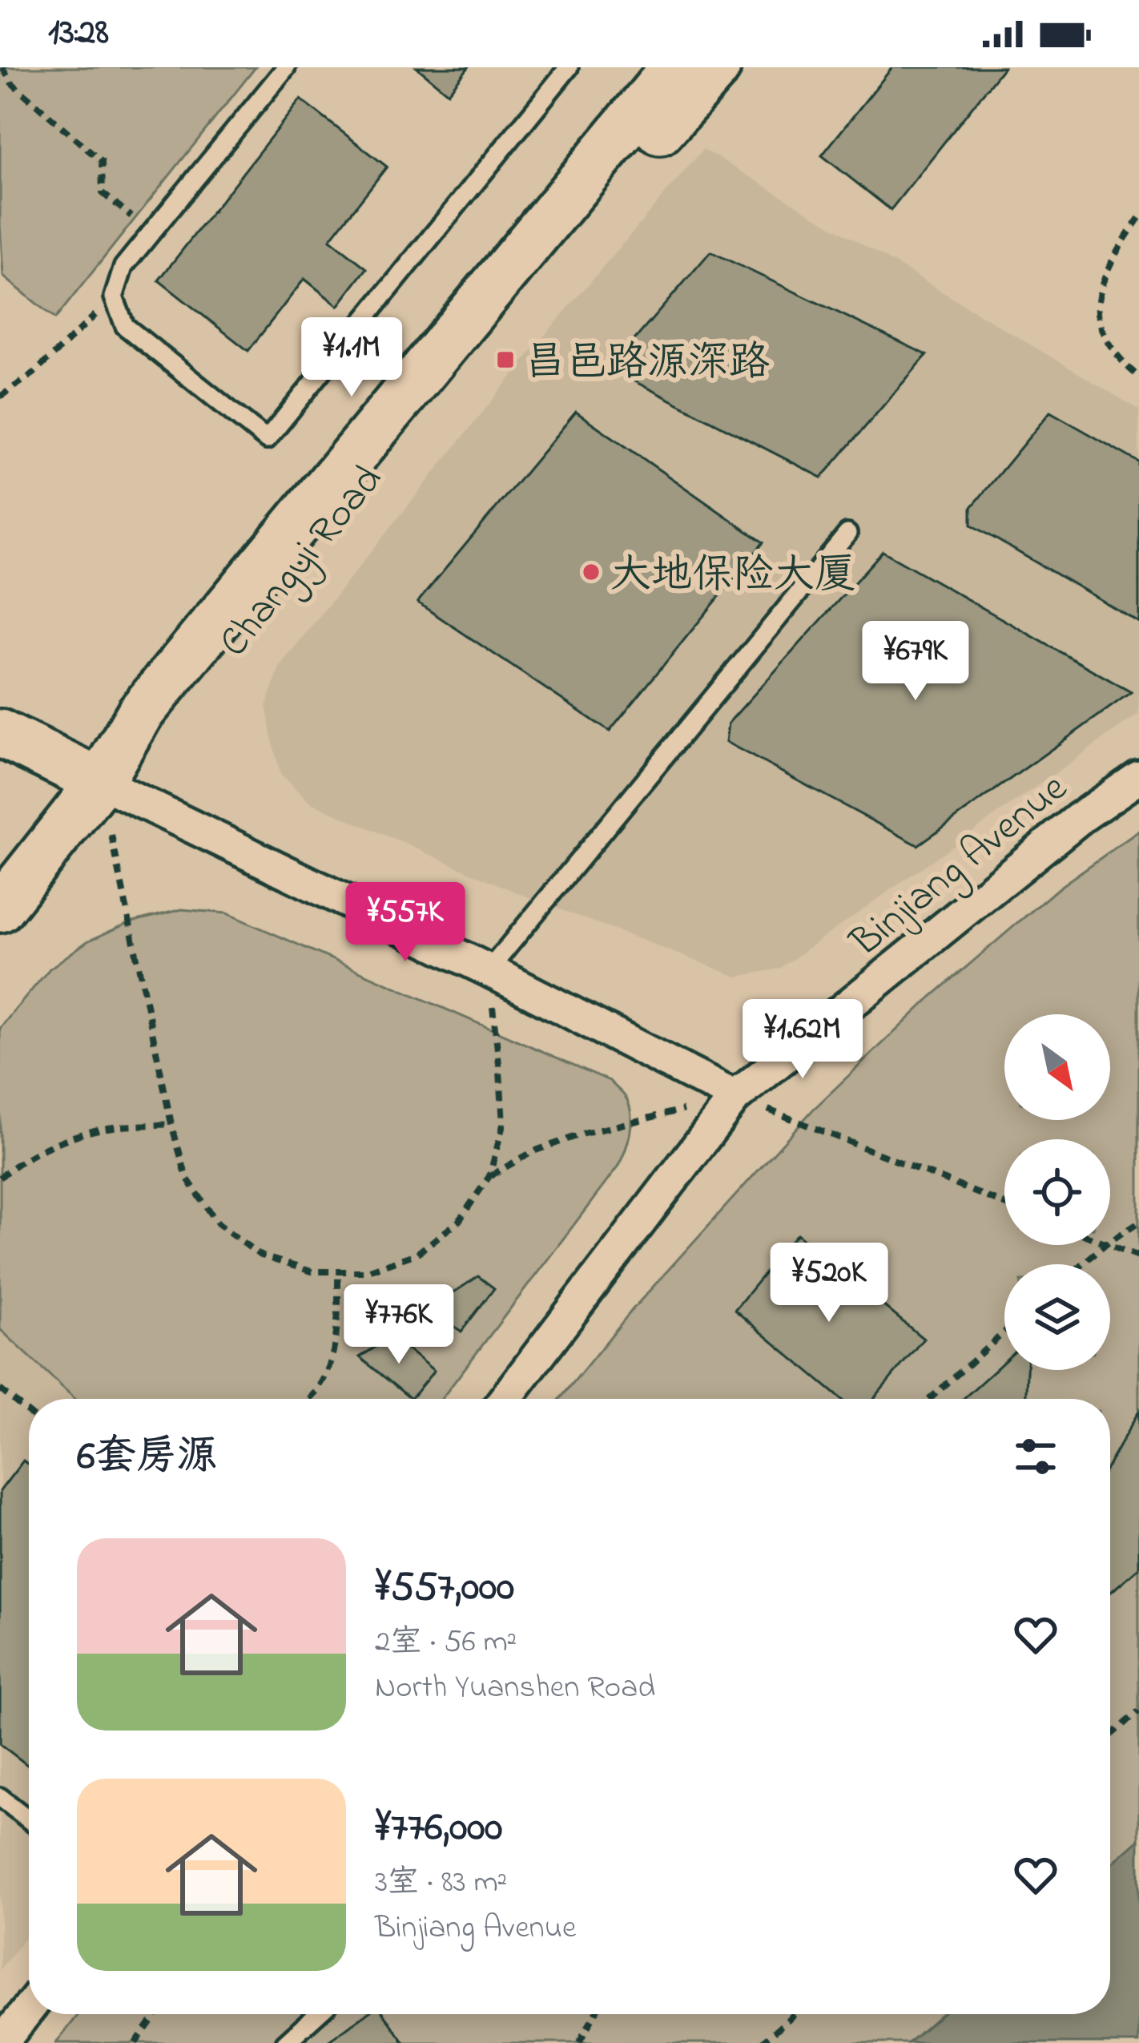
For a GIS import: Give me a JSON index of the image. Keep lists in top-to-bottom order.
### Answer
{
  "streets": {
    "main road": ["Changyi Road"],
    "street": ["Binjiang Avenue"]
  },
  "places": {
    "transit": ["昌邑路源深路"],
    "other": ["大地保险大厦"]
  },
  "north": "bottom right",
  "page": {
    "status": "13:28",
    "price": [
      "¥1.1M",
      "¥679K",
      "¥557K",
      "¥1.62M",
      "¥520K",
      "¥776K"
    ],
    "heading": "6套房源",
    "list": [
      {
        "name": "¥557,000",
        "note": "2室 · 56 m² · North Yuanshen Road"
      },
      {
        "name": "¥776,000",
        "note": "3室 · 83 m² · Binjiang Avenue"
      }
    ]
  }
}
